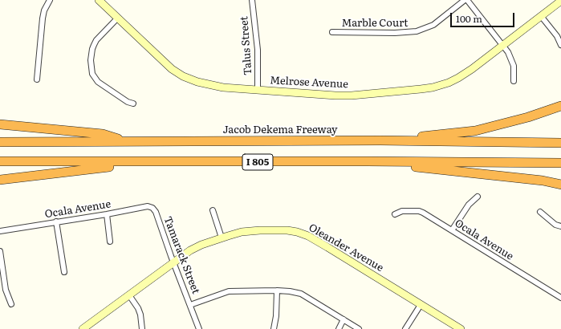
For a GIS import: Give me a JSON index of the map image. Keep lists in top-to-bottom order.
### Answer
{
  "streets": {
    "highway": ["Jacob Dekema Freeway", "I 805"],
    "street": [
      "Marble Court",
      "Talus Street",
      "Melrose Avenue",
      "Ocala Avenue",
      "Oleander Avenue",
      "Tamarack Street"
    ]
  },
  "crossings": [
    ["Talus Street", "Melrose Avenue"],
    ["Ocala Avenue", "Tamarack Street"],
    ["Oleander Avenue", "Tamarack Street"]
  ],
  "scale_bar": "100 m"
}
